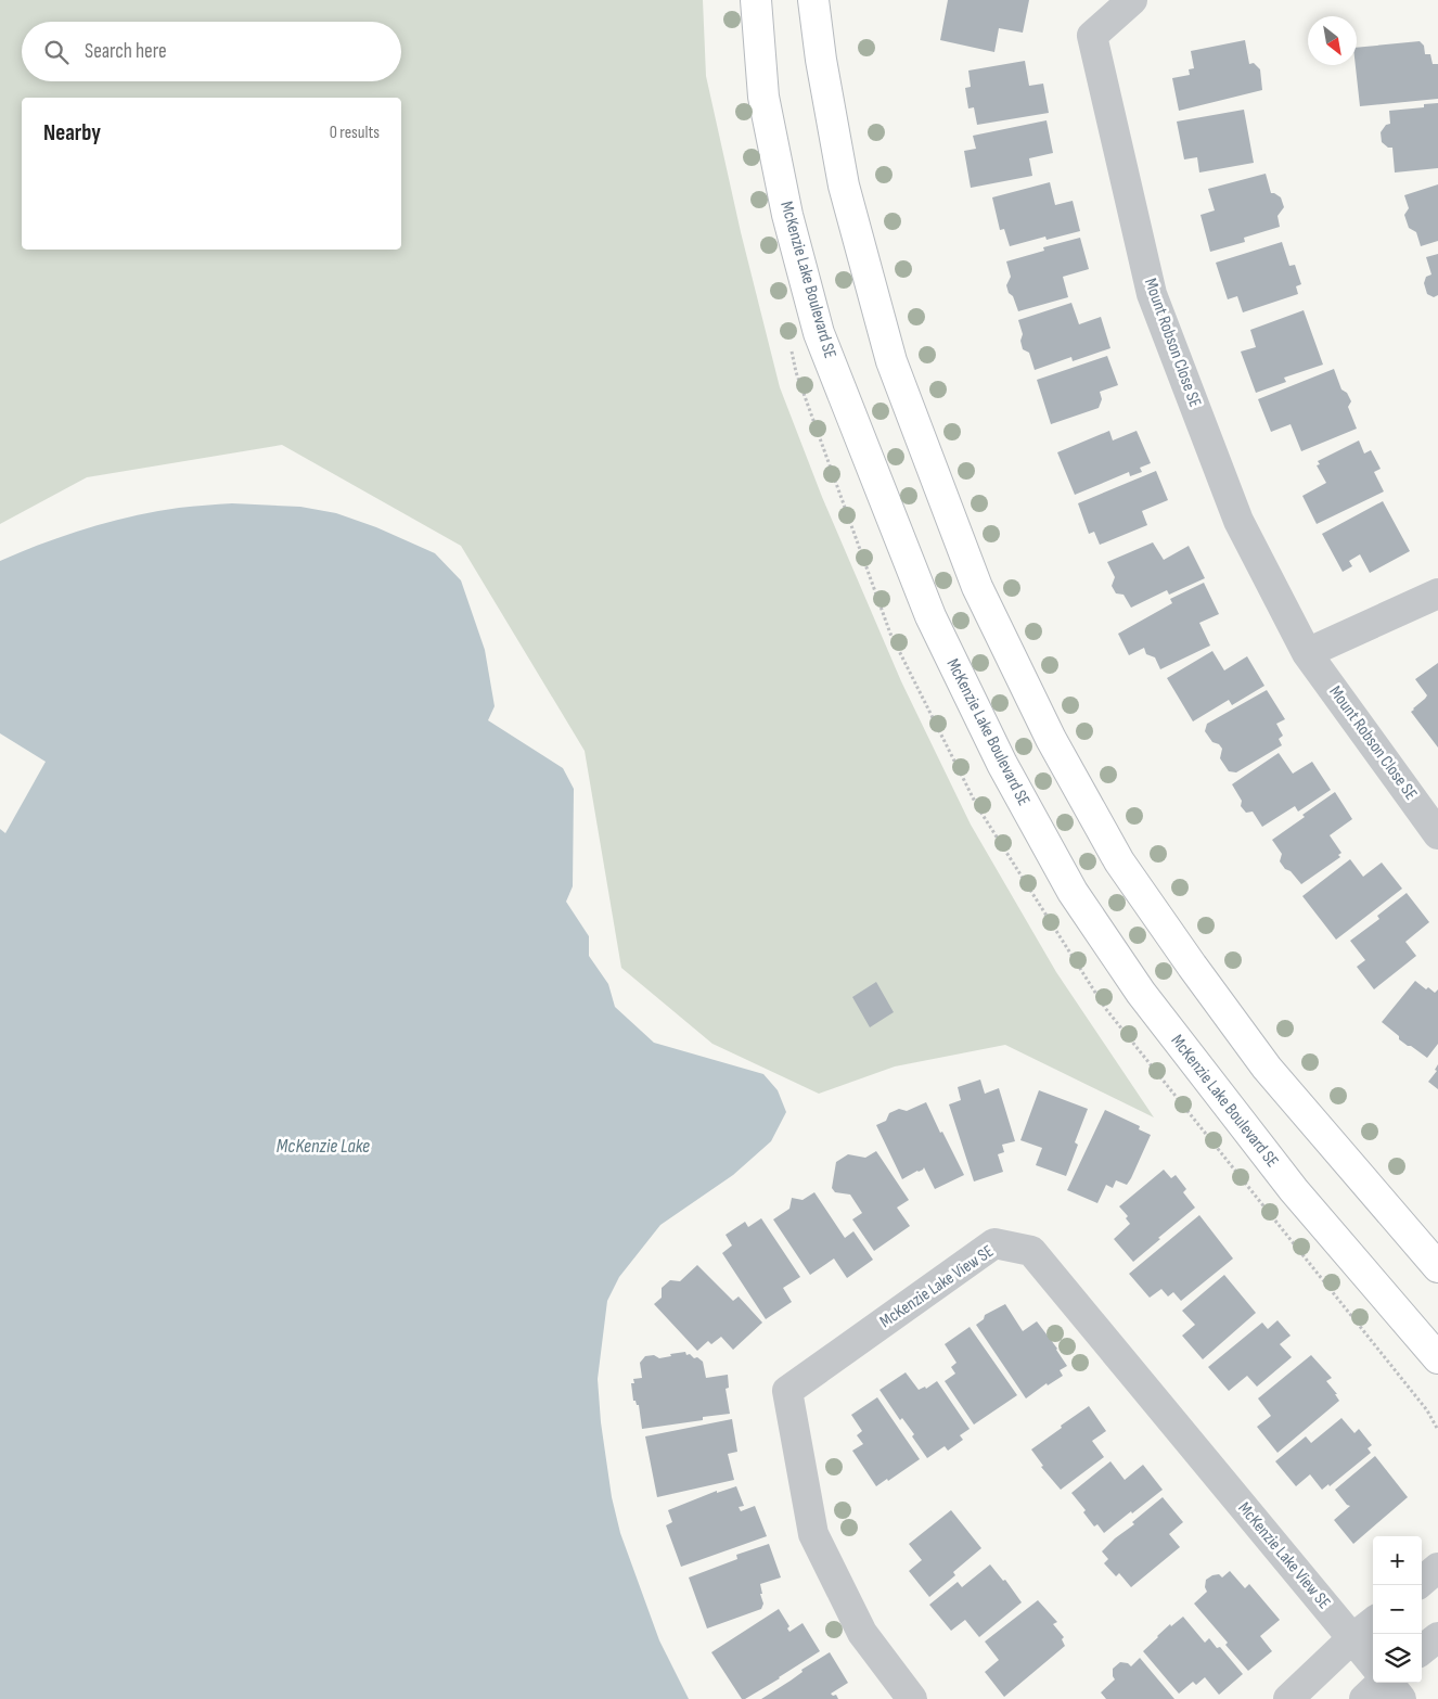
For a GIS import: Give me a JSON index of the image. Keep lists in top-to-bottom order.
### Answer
{
  "streets": {
    "main road": ["McKenzie Lake Boulevard SE"],
    "street": ["Mount Robson Close SE", "McKenzie Lake View SE"]
  },
  "water": ["McKenzie Lake"],
  "north": "bottom right",
  "page": {
    "search": "Search here",
    "heading": ["Nearby", "0 results"],
    "map_buttons": ["+", "−"]
  }
}
